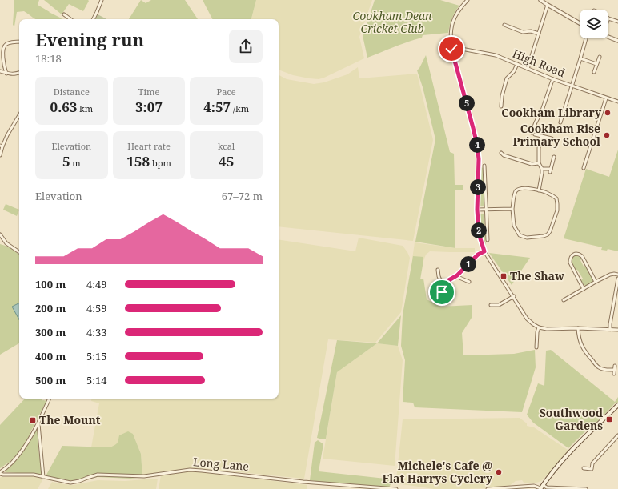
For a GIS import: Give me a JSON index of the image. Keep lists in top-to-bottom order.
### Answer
{
  "streets": {
    "street": ["High Road", "Long Lane"]
  },
  "parks": ["Cookham Dean Cricket Club"],
  "places": {
    "other": ["Cookham Library", "Cookham Rise Primary School", "Michele's Cafe @ Flat Harrys Cyclery"],
    "transit": ["The Shaw", "Southwood Gardens", "The Mount"]
  },
  "page": {
    "heading": ["Evening run", "18:18"],
    "stats": [
      ["Distance", "0.63 km"],
      ["Time", "3:07"],
      ["Pace", "4:57 /km"],
      ["Elevation", "5 m"],
      ["Heart rate", "158 bpm"],
      ["kcal", "45"]
    ],
    "pins": [
      "5",
      "4",
      "3",
      "2",
      "1"
    ],
    "chart": ["Elevation", "67–72 m"],
    "list": [
      {
        "name": "100 m",
        "note": "4:49"
      },
      {
        "name": "200 m",
        "note": "4:59"
      },
      {
        "name": "300 m",
        "note": "4:33"
      },
      {
        "name": "400 m",
        "note": "5:15"
      },
      {
        "name": "500 m",
        "note": "5:14"
      }
    ]
  }
}
